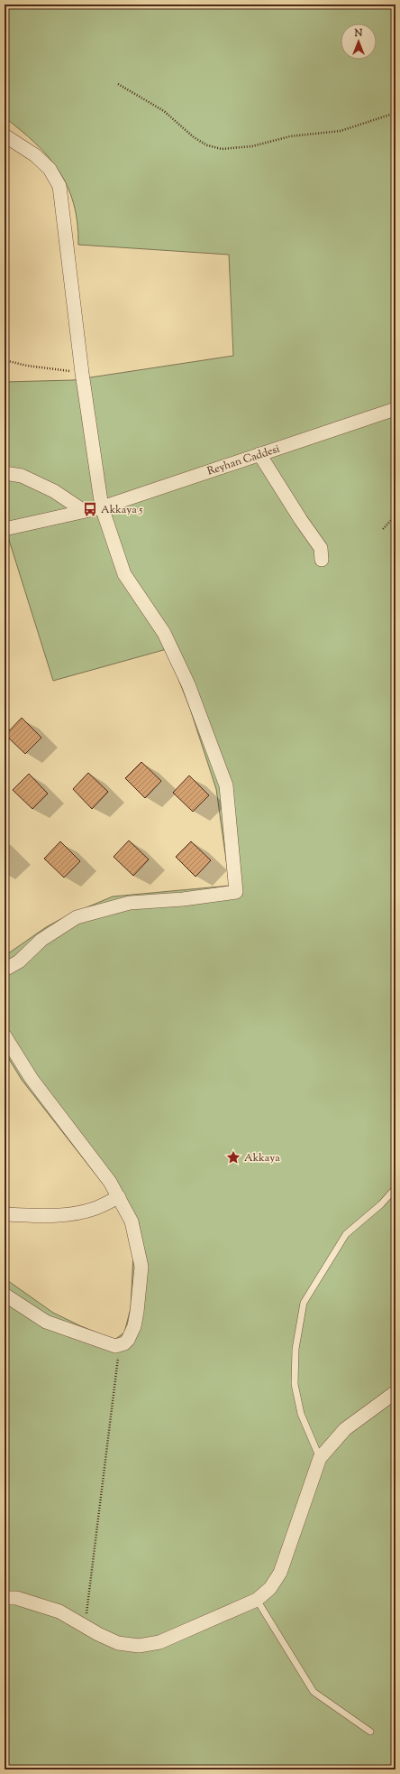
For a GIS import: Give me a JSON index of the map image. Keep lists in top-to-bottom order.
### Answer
{
  "streets": {
    "street": ["Reyhan Caddesi"]
  },
  "places": {
    "bus stop": ["Akkaya 5"],
    "place": ["Akkaya"]
  },
  "north": "top"
}
